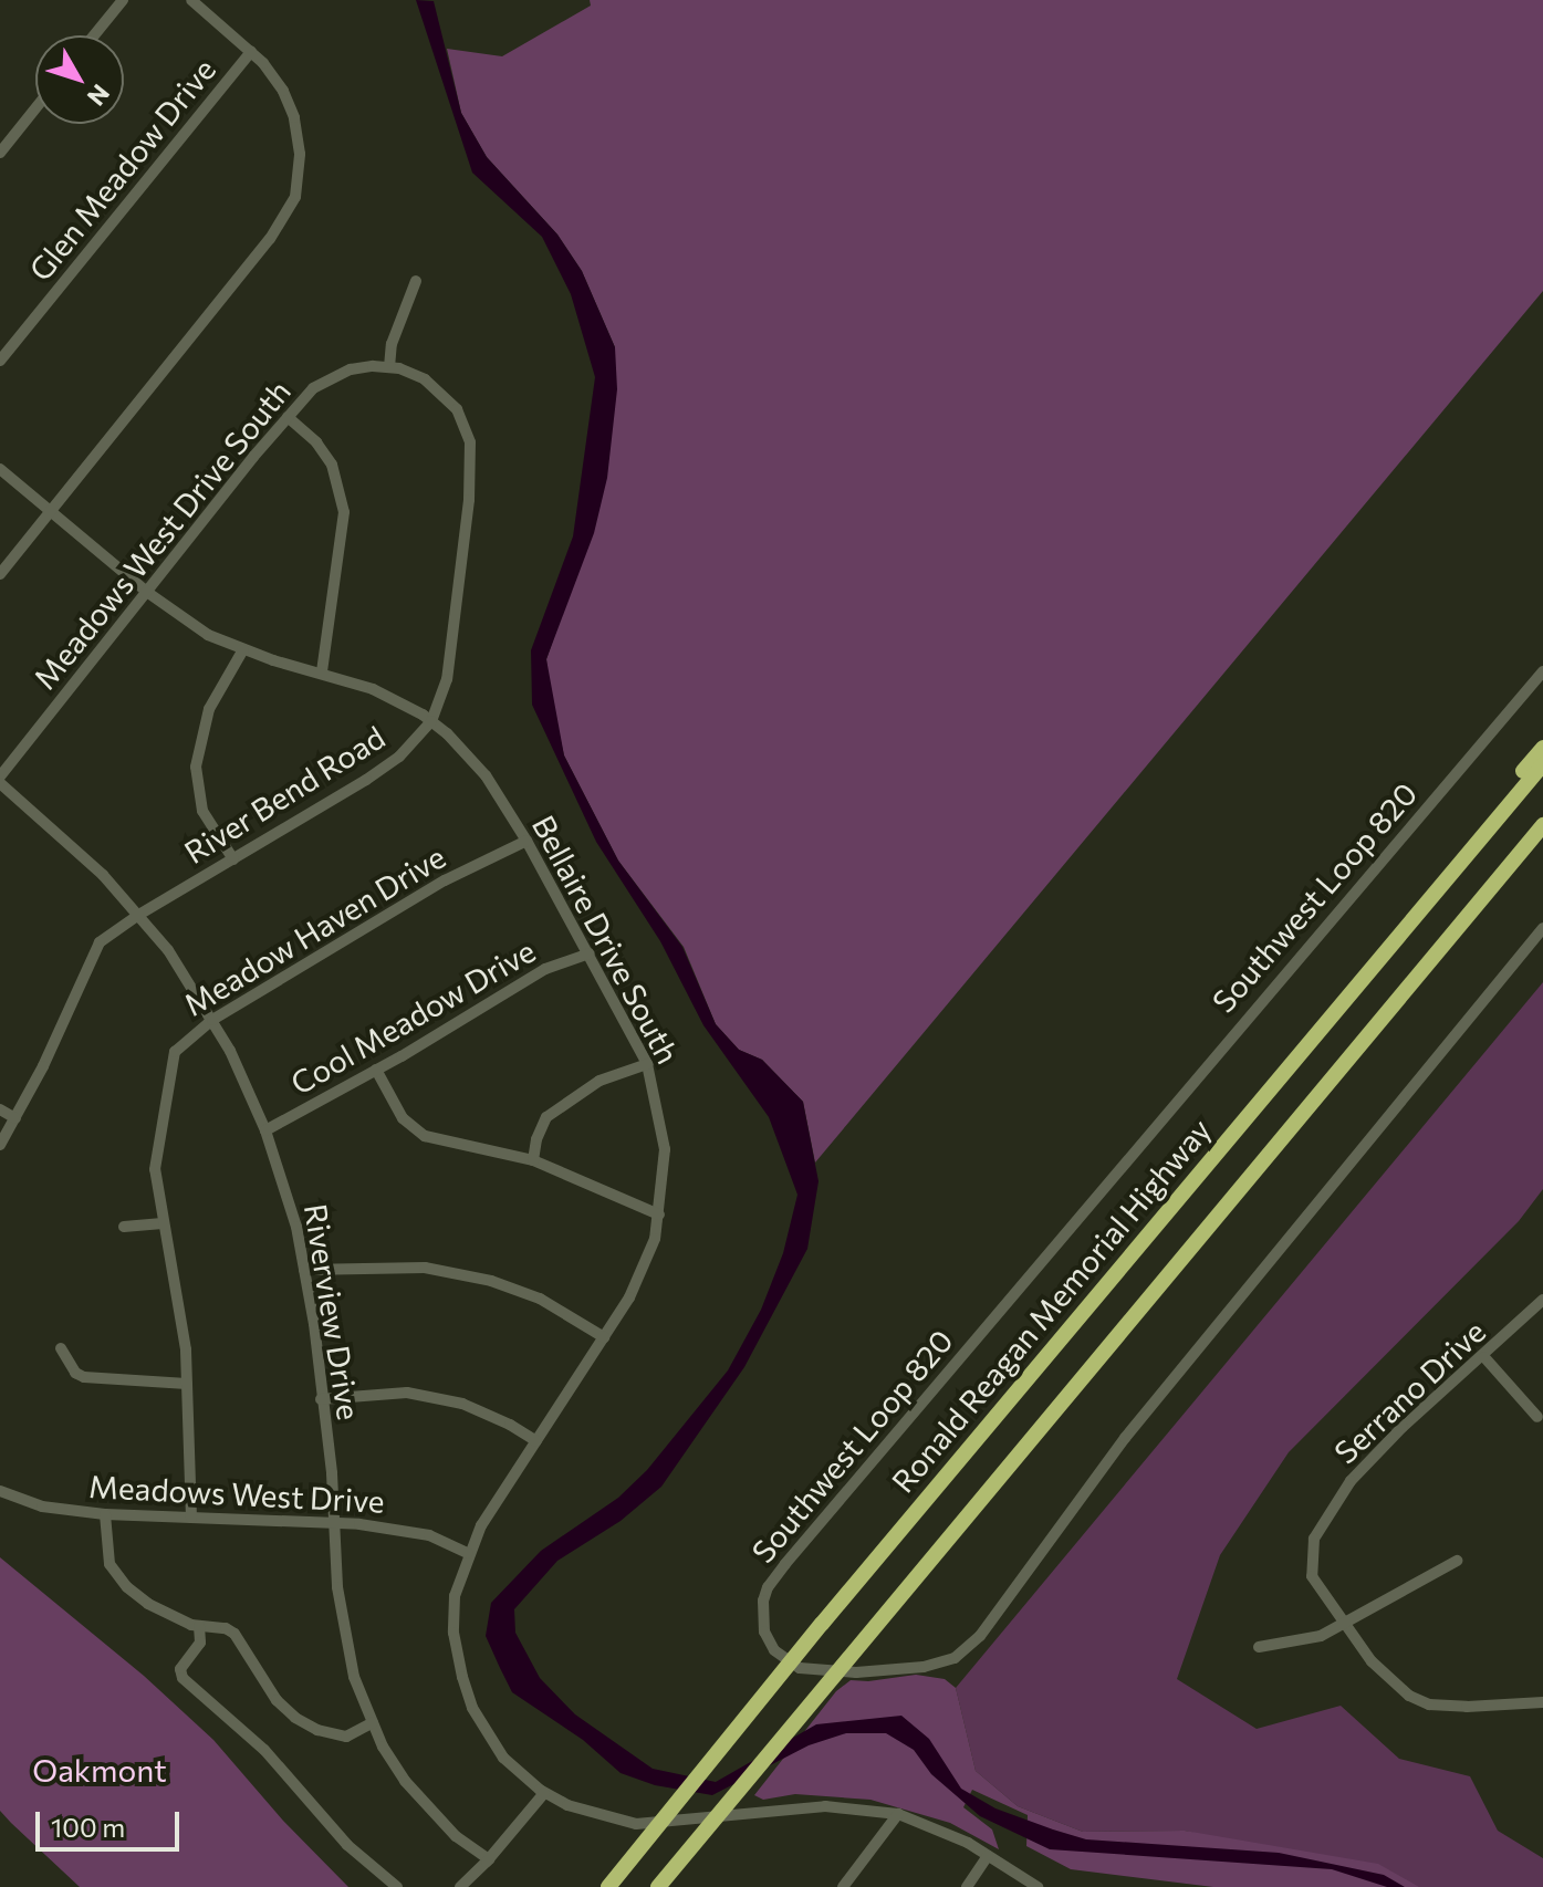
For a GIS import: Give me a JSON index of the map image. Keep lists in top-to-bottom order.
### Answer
{
  "streets": {
    "highway": ["Ronald Reagan Memorial Highway"],
    "street": [
      "Glen Meadow Drive",
      "Meadows West Drive South",
      "River Bend Road",
      "Southwest Loop 820",
      "Meadow Haven Drive",
      "Bellaire Drive South",
      "Cool Meadow Drive",
      "Riverview Drive",
      "Serrano Drive",
      "Meadows West Drive"
    ]
  },
  "crossings": [
    ["Meadows West Drive South", "River Bend Road"],
    ["Meadows West Drive South", "Bellaire Drive South"],
    ["Meadows West Drive South", "Riverview Drive"],
    ["River Bend Road", "Bellaire Drive South"],
    ["River Bend Road", "Riverview Drive"],
    ["Meadow Haven Drive", "Bellaire Drive South"],
    ["Meadow Haven Drive", "Riverview Drive"],
    ["Meadow Haven Drive", "Meadows West Drive"],
    ["Bellaire Drive South", "Cool Meadow Drive"],
    ["Bellaire Drive South", "Meadows West Drive"],
    ["Cool Meadow Drive", "Riverview Drive"],
    ["Riverview Drive", "Meadows West Drive"]
  ],
  "parks": ["Oakmont"],
  "scale_bar": "100 m",
  "north": "bottom right"
}
